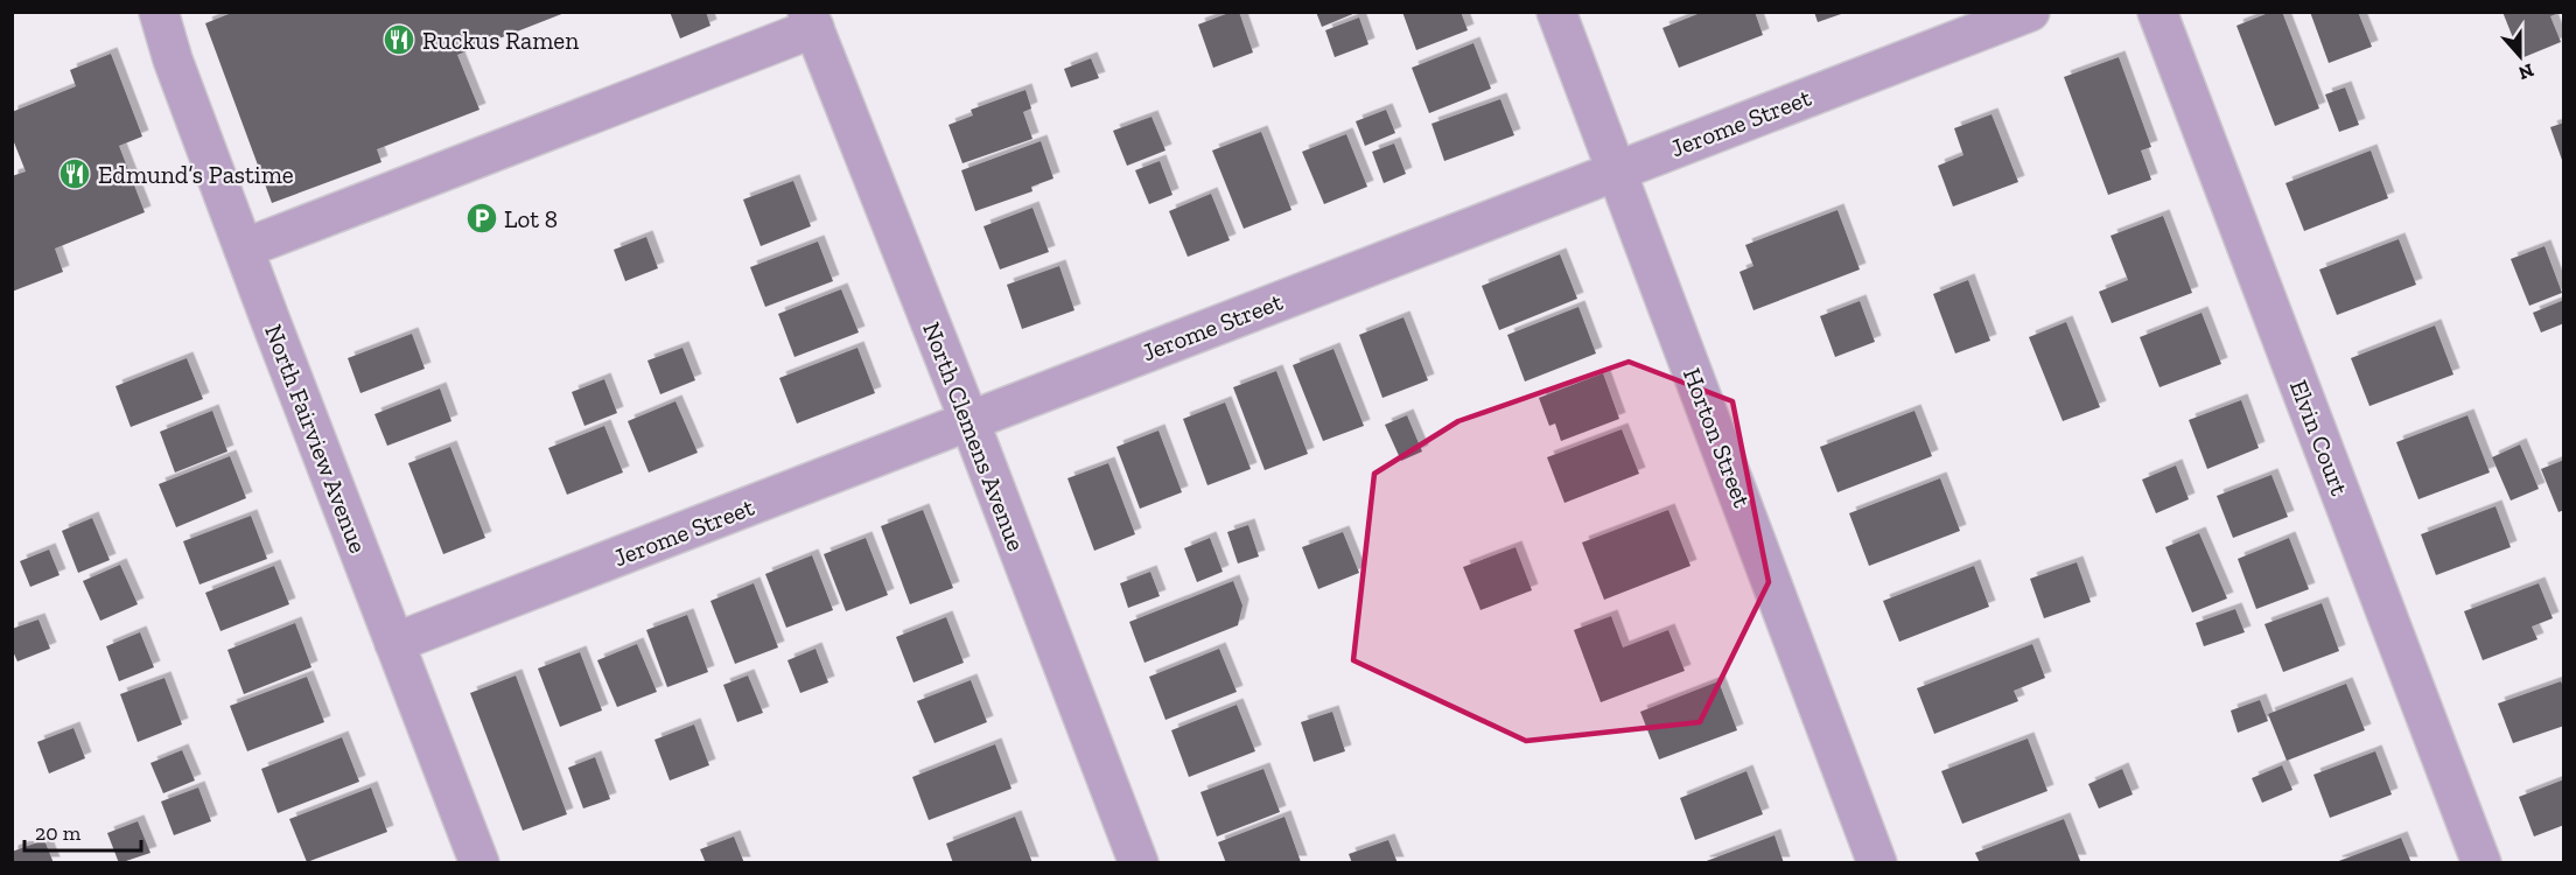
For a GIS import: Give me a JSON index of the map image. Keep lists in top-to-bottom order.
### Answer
{
  "streets": {
    "street": [
      "Jerome Street",
      "North Clemens Avenue",
      "Horton Street",
      "Elvin Court",
      "North Fairview Avenue"
    ]
  },
  "crossings": [
    ["Jerome Street", "North Clemens Avenue"],
    ["Jerome Street", "Horton Street"],
    ["Jerome Street", "North Fairview Avenue"]
  ],
  "places": {
    "restaurant": ["Ruckus Ramen", "Edmund’s Pastime"],
    "parking": ["Lot 8"]
  },
  "scale_bar": "20 m",
  "north": "bottom"
}
